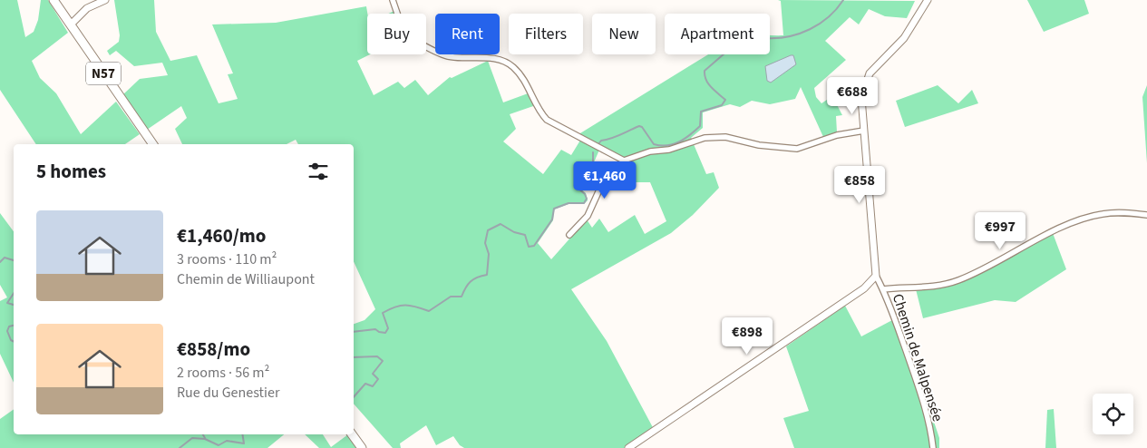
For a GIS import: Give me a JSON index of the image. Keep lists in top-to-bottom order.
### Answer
{
  "streets": {
    "main road": ["N57"],
    "street": ["Chemin de Malpensée"]
  },
  "page": {
    "chip": [
      "Buy",
      "Rent",
      "Filters",
      "New",
      "Apartment"
    ],
    "price": [
      "€688",
      "€1,460",
      "€858",
      "€997",
      "€898"
    ],
    "heading": "5 homes",
    "list": [
      {
        "name": "€1,460/mo",
        "note": "3 rooms · 110 m² · Chemin de Williaupont"
      },
      {
        "name": "€858/mo",
        "note": "2 rooms · 56 m² · Rue du Genestier"
      }
    ]
  }
}
